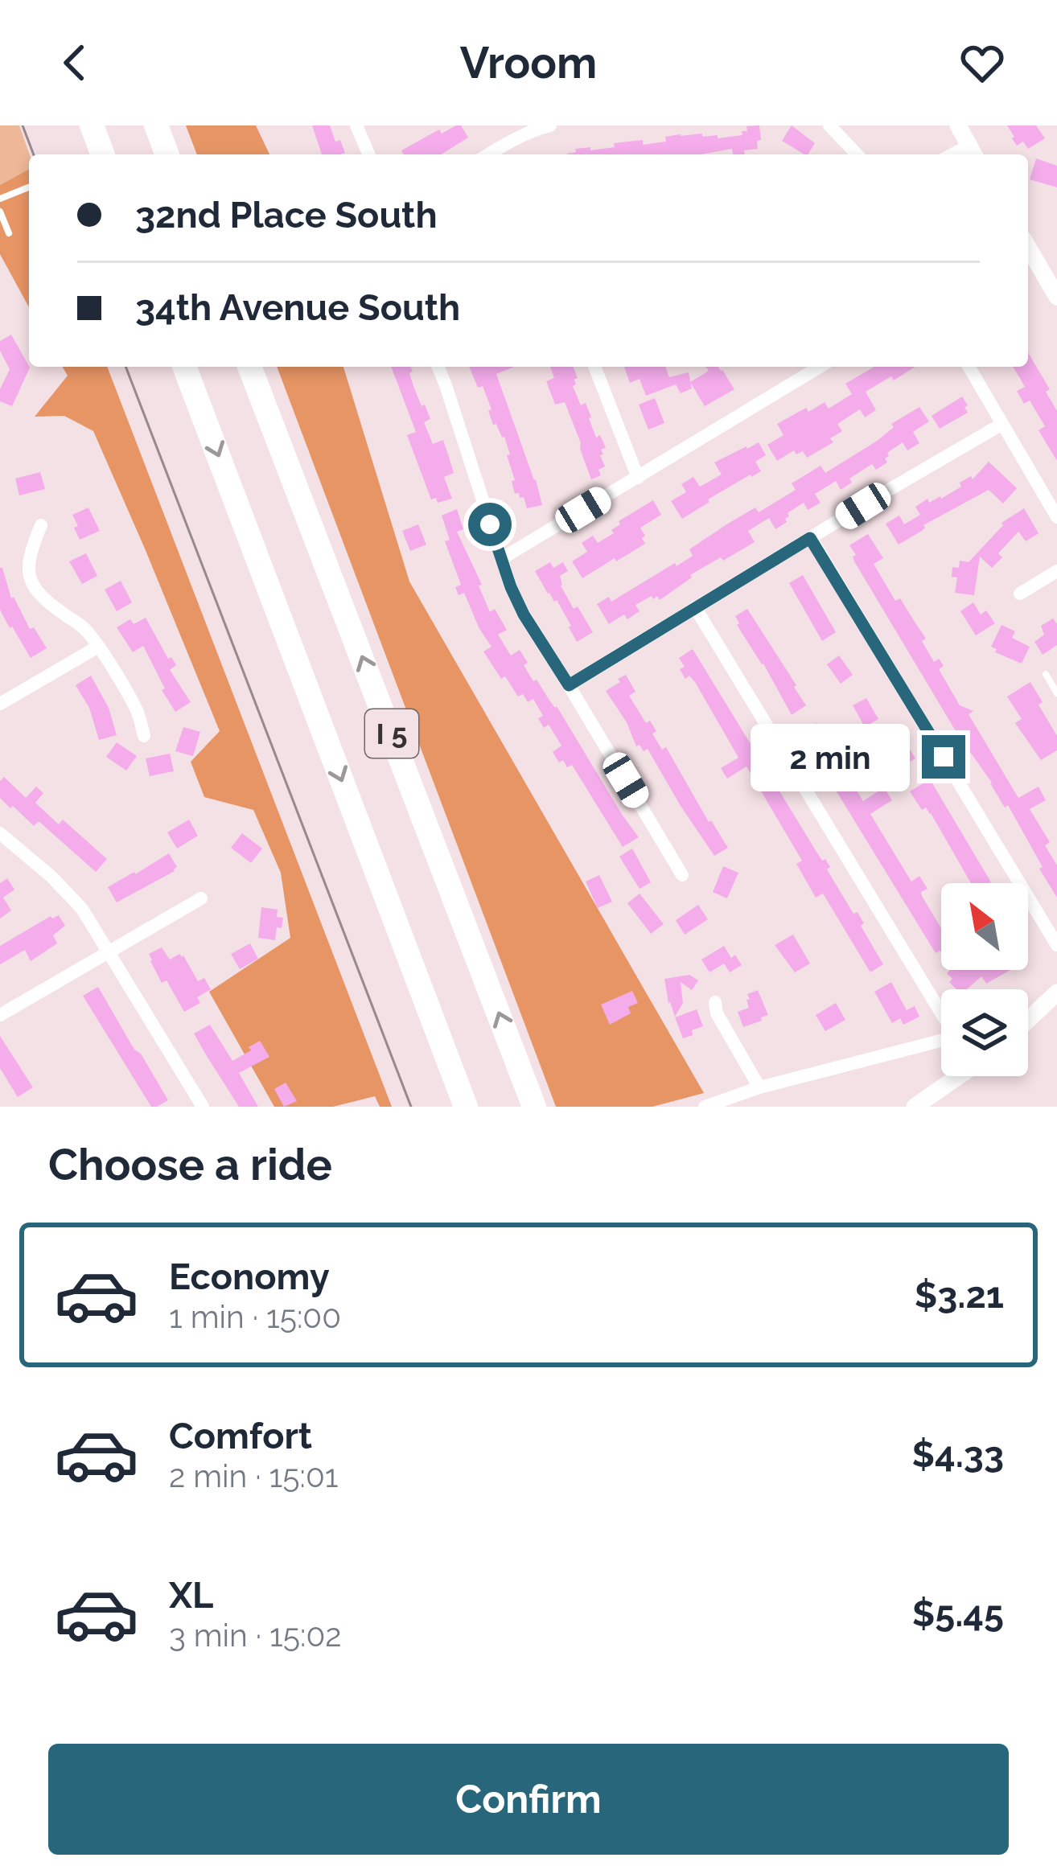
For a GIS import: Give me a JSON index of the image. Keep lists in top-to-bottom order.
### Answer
{
  "streets": {
    "highway": ["I 5"]
  },
  "north": "top left",
  "page": {
    "header": "Vroom",
    "banner": ["32nd Place South", "34th Avenue South"],
    "bubble": "2 min",
    "heading": "Choose a ride",
    "list": [
      {
        "name": "Economy",
        "note": "1 min · 15:00",
        "value": "$3.21"
      },
      {
        "name": "Comfort",
        "note": "2 min · 15:01",
        "value": "$4.33"
      },
      {
        "name": "XL",
        "note": "3 min · 15:02",
        "value": "$5.45"
      }
    ],
    "buttons": "Confirm"
  }
}
